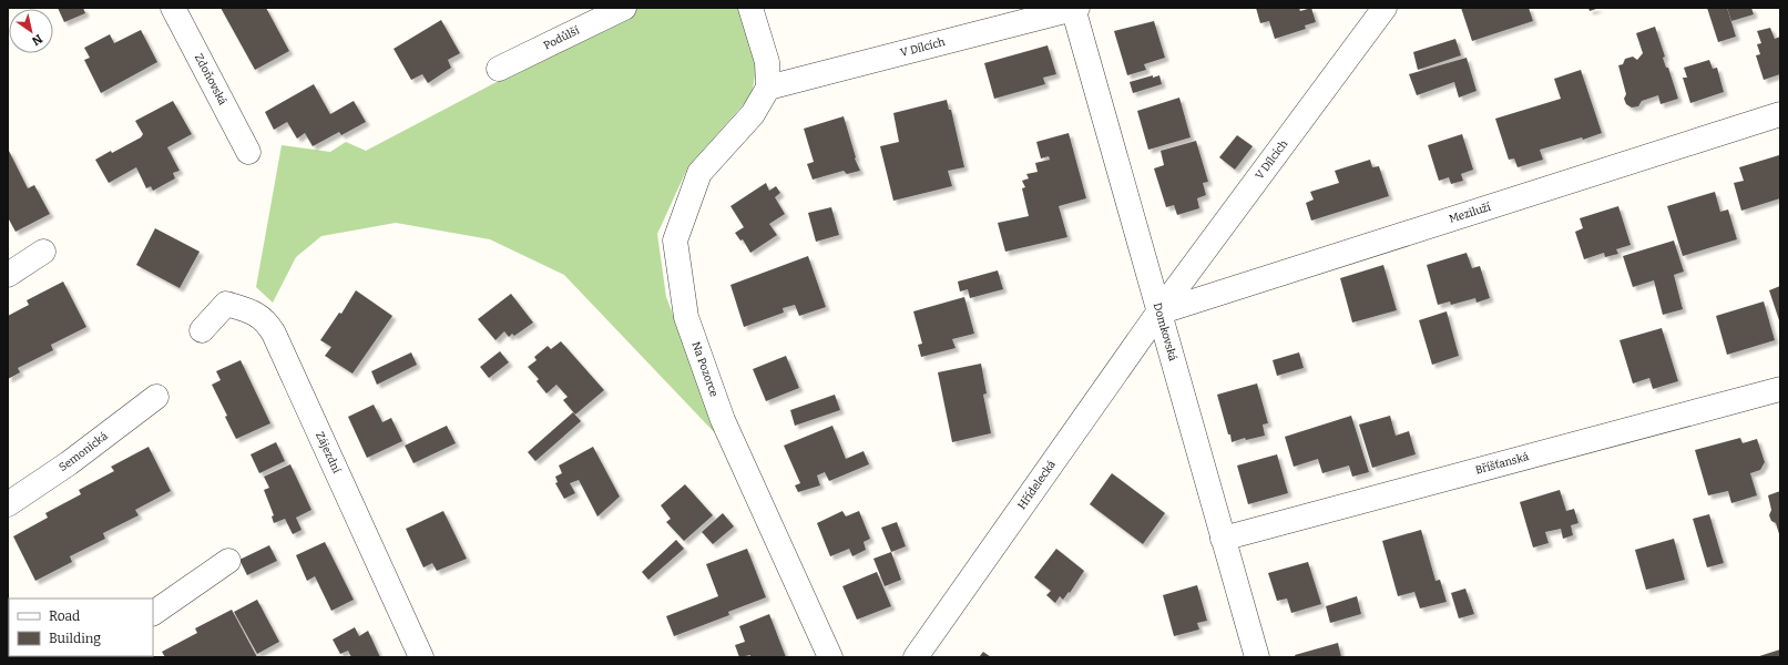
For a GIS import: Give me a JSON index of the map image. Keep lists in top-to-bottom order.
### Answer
{
  "streets": {
    "street": [
      "Podůlší",
      "V Dílcích",
      "Zdoňovská",
      "Meziluží",
      "Domkovská",
      "Na Pozorce",
      "Semonická",
      "Zájezdní",
      "Bříšťanská",
      "Hřídelecká"
    ]
  },
  "crossings": [
    ["V Dílcích", "Meziluží"],
    ["V Dílcích", "Domkovská"],
    ["V Dílcích", "Na Pozorce"],
    ["V Dílcích", "Hřídelecká"],
    ["Meziluží", "Domkovská"],
    ["Meziluží", "Hřídelecká"],
    ["Domkovská", "Bříšťanská"],
    ["Domkovská", "Hřídelecká"]
  ],
  "legend": ["Road", "Building"],
  "north": "bottom right"
}
